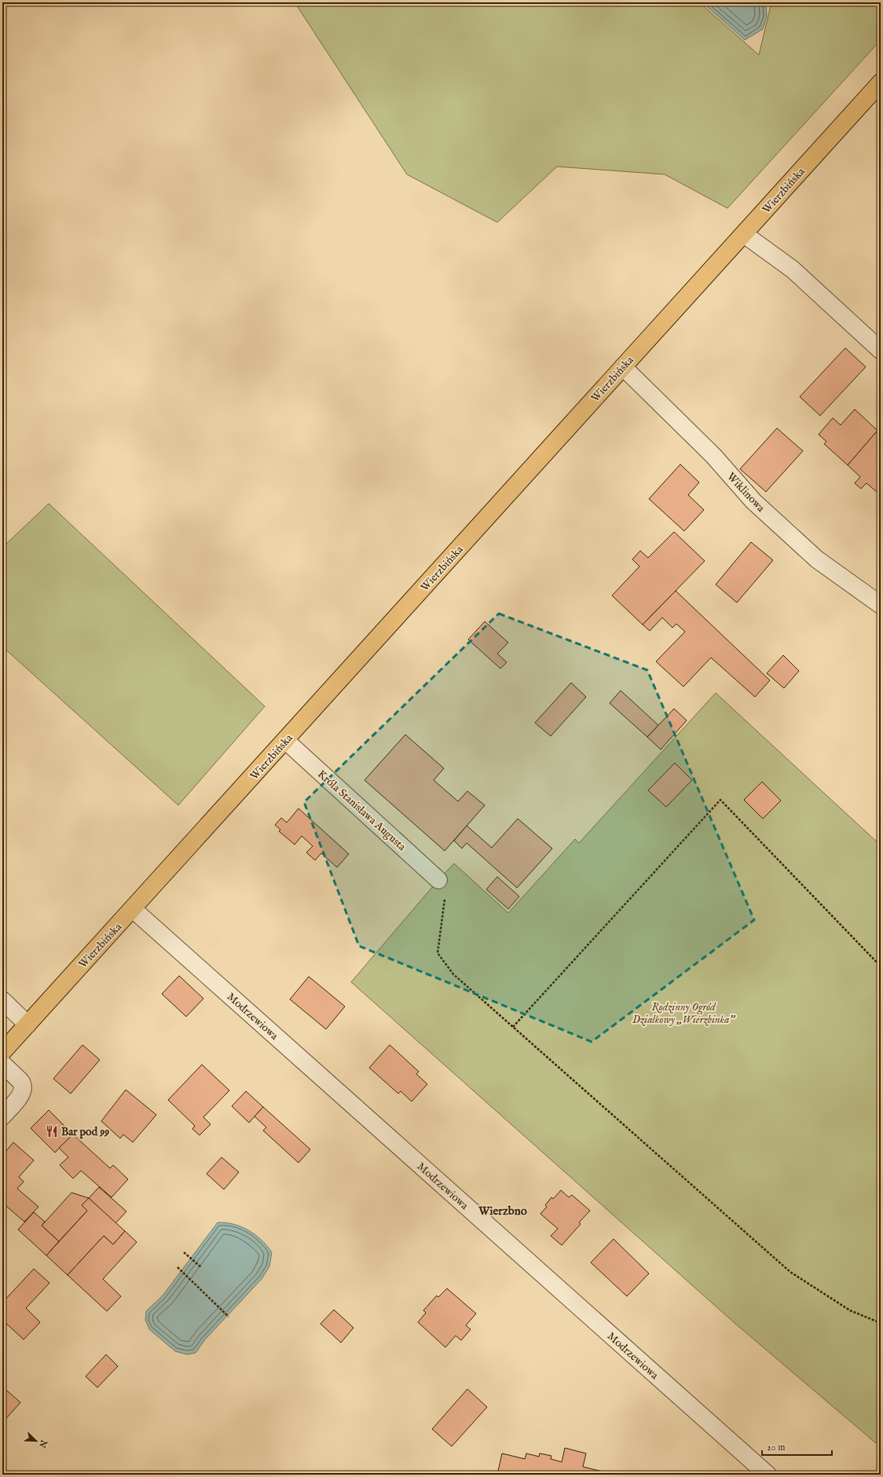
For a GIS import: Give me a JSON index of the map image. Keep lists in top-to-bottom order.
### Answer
{
  "streets": {
    "main road": ["Wierzbińska"],
    "street": ["Wiklinowa", "Króla Stanisława Augusta", "Modrzewiowa"]
  },
  "crossings": [
    ["Wierzbińska", "Wiklinowa"],
    ["Wierzbińska", "Króla Stanisława Augusta"],
    ["Wierzbińska", "Modrzewiowa"]
  ],
  "districts": ["Wierzbno"],
  "parks": ["Rodzinny Ogród Działkowy „Wierzbinka”"],
  "places": {
    "restaurant": ["Bar pod 99"]
  },
  "scale_bar": "20 m",
  "north": "bottom right"
}
